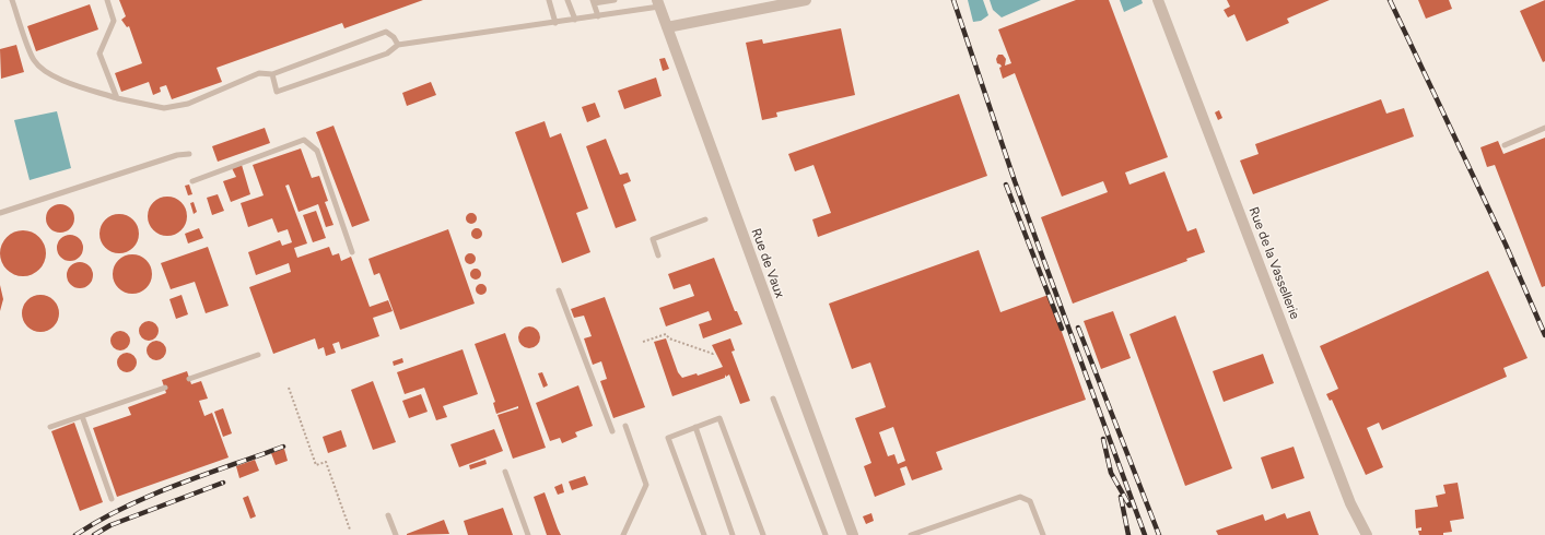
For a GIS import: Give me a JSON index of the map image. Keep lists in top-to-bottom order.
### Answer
{
  "streets": {
    "street": ["Rue de Vaux", "Rue de la Vassellerie"]
  }
}
